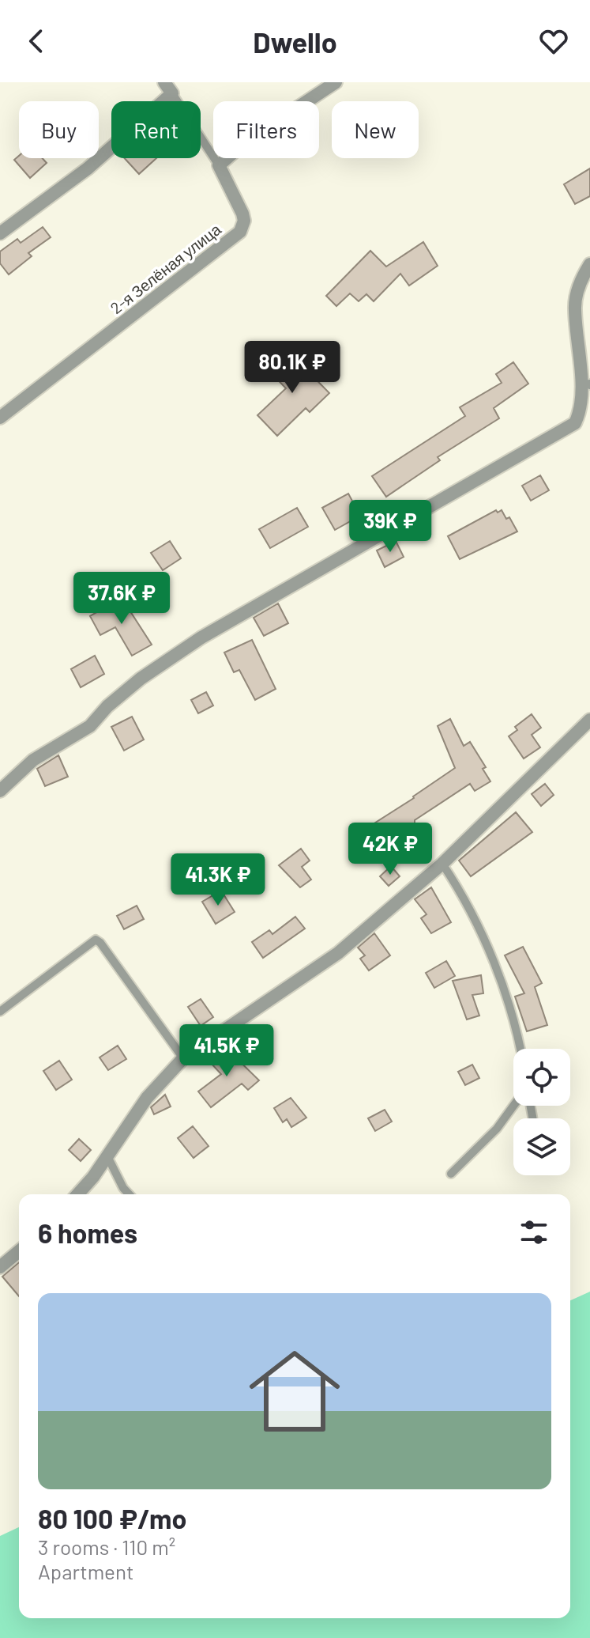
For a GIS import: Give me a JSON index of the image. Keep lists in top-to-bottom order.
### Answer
{
  "streets": {
    "street": ["2-я Зелёная улица"]
  },
  "page": {
    "header": "Dwello",
    "chip": [
      "Buy",
      "Rent",
      "Filters",
      "New"
    ],
    "price": [
      "80.1K ₽",
      "39K ₽",
      "37.6K ₽",
      "42K ₽",
      "41.3K ₽",
      "41.5K ₽"
    ],
    "heading": "6 homes",
    "list": [
      {
        "name": "80 100 ₽/mo",
        "note": "3 rooms · 110 m² · Apartment"
      }
    ]
  }
}
